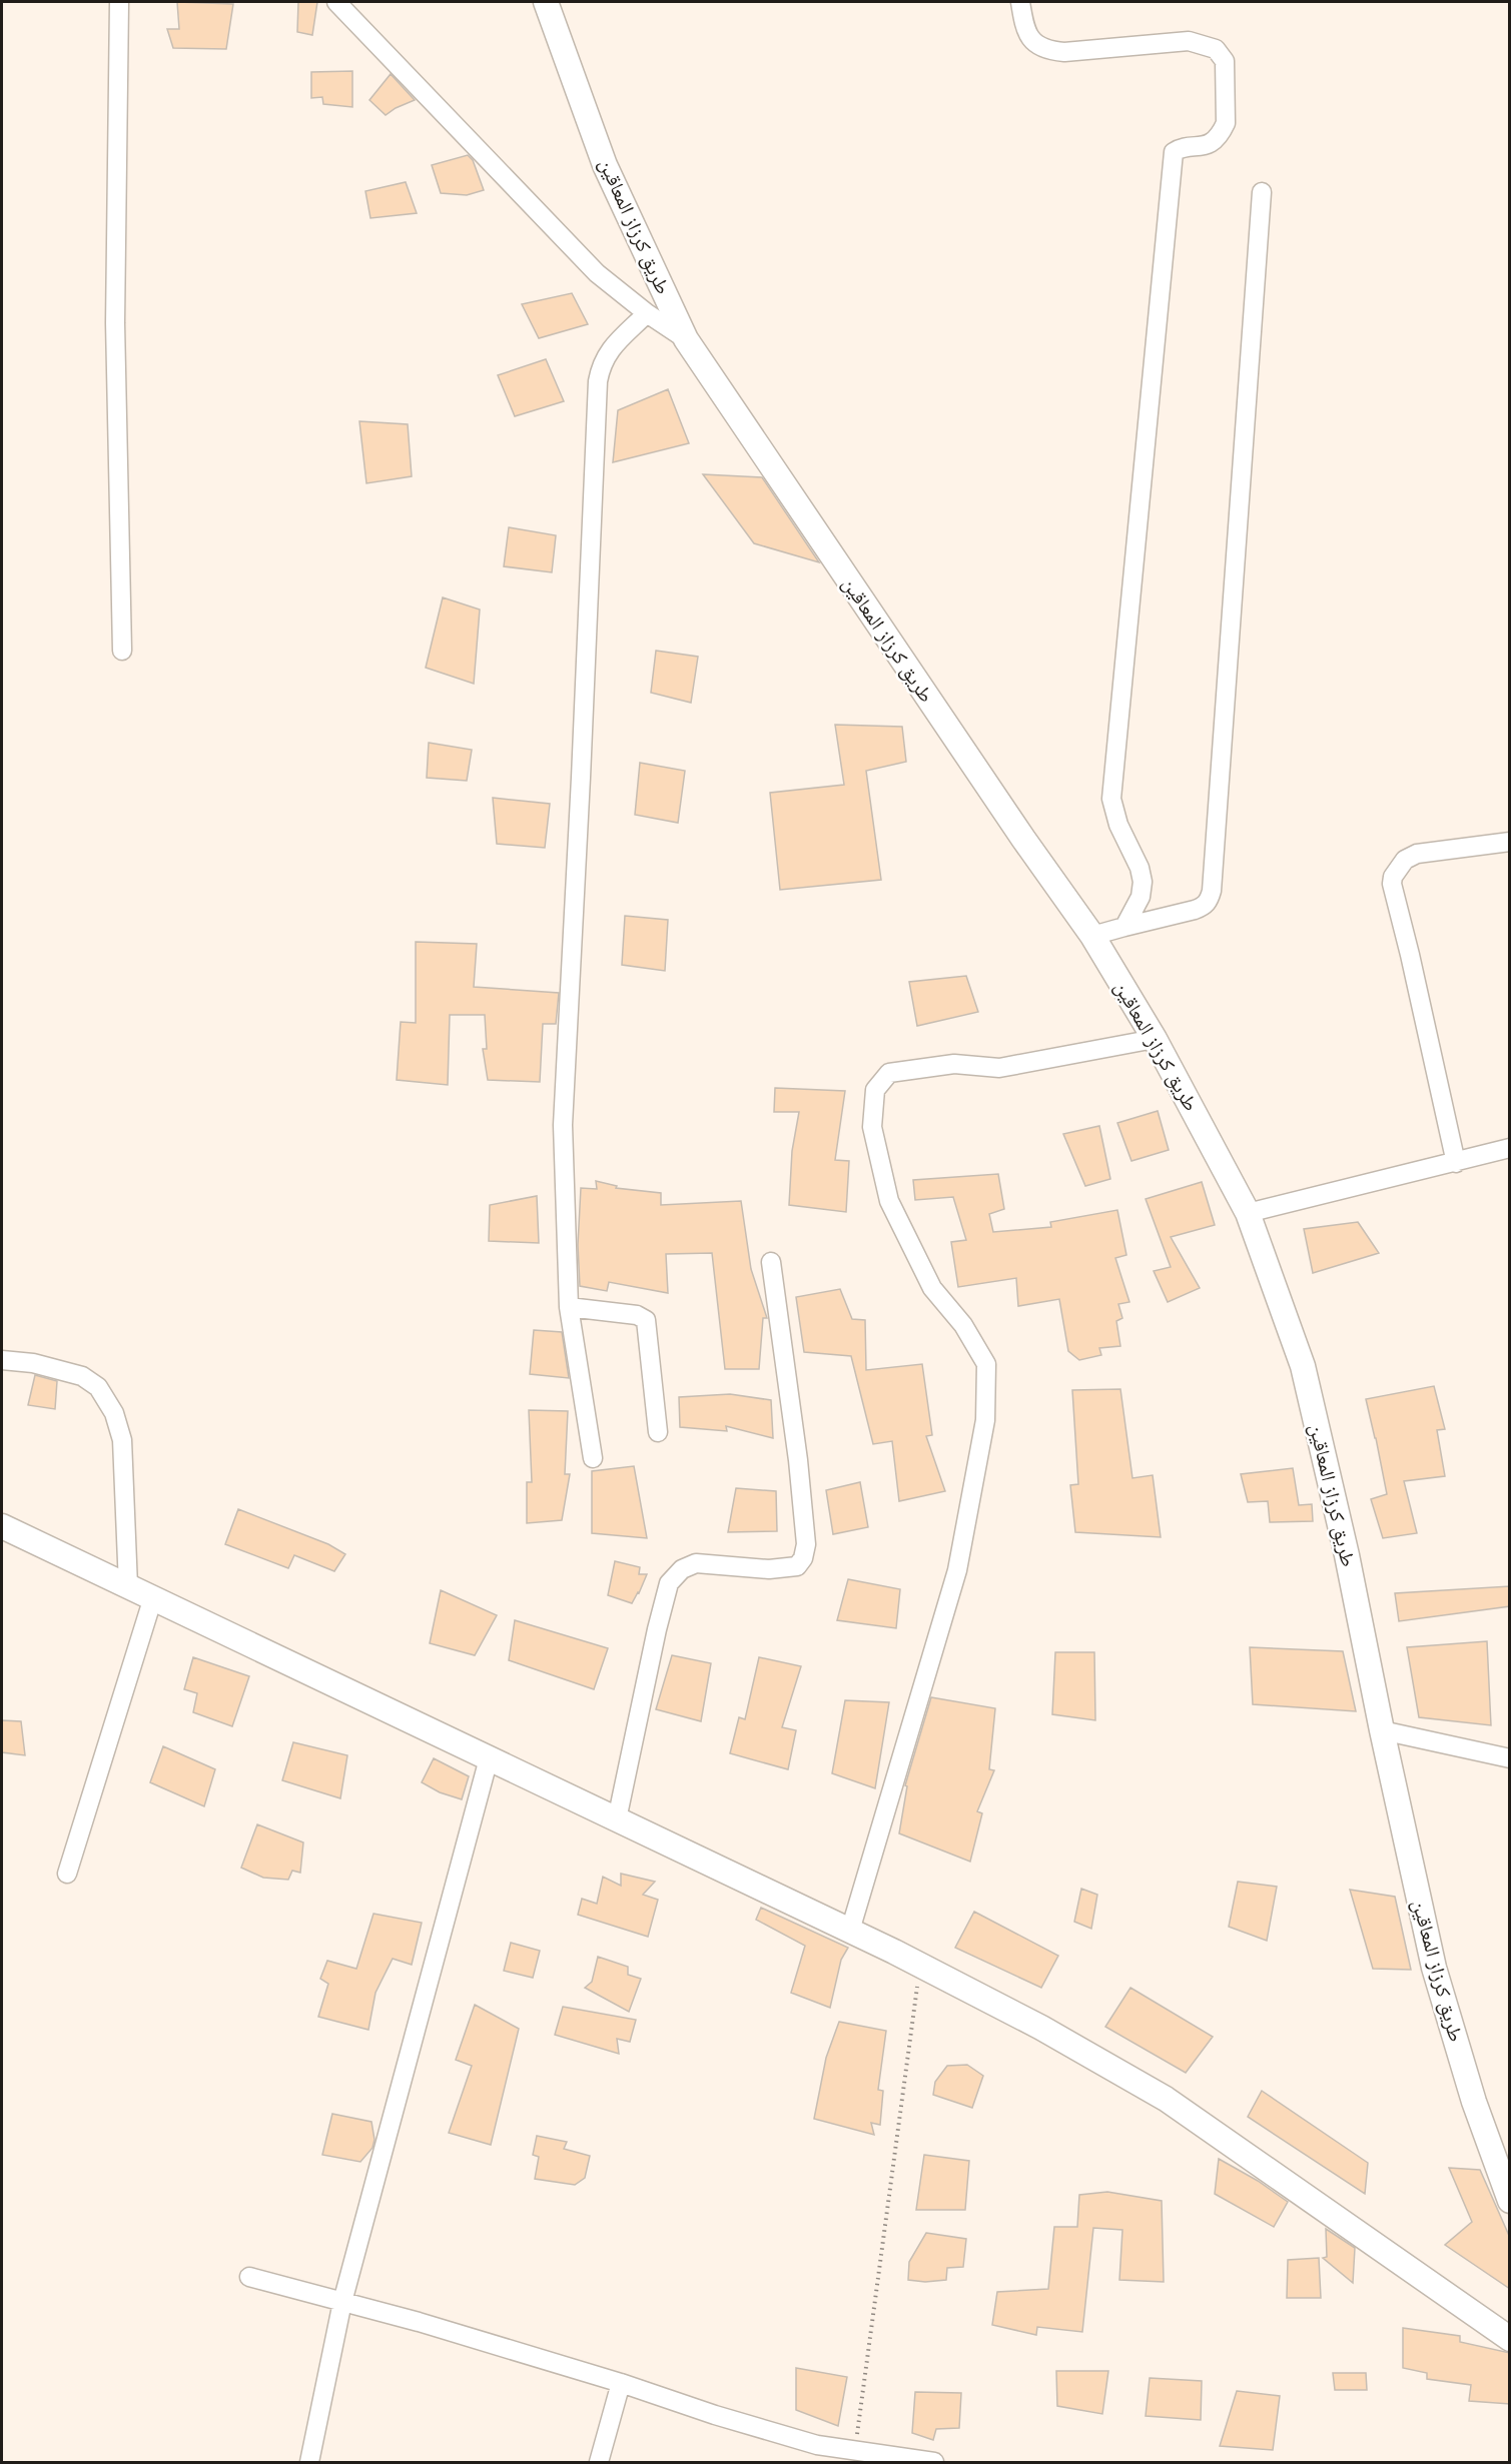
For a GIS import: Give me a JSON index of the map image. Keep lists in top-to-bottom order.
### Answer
{
  "streets": {
    "street": ["طريق كرزاز المعاقين"]
  }
}
